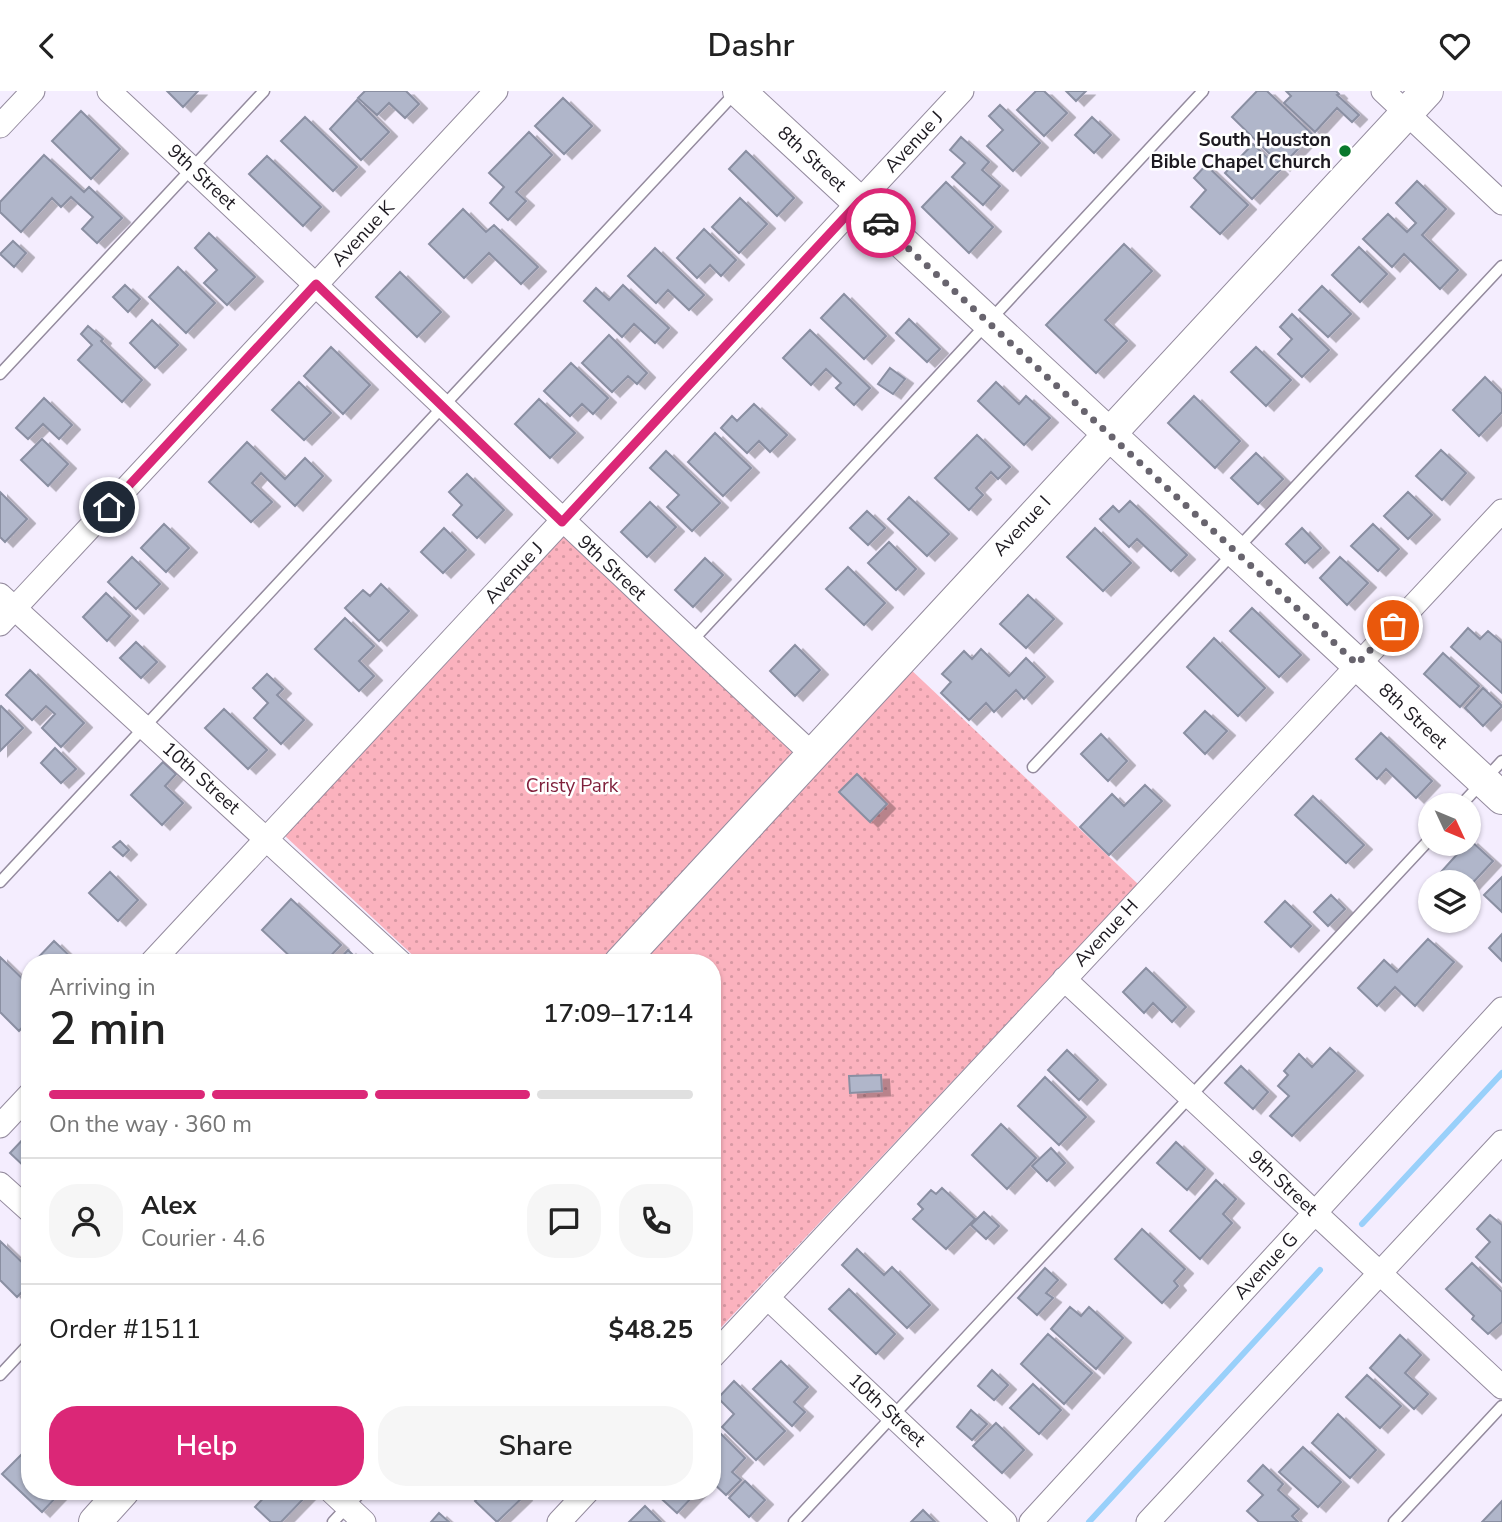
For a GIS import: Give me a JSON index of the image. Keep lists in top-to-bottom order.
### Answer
{
  "streets": {
    "street": [
      "Avenue J",
      "8th Street",
      "9th Street",
      "Avenue K",
      "Avenue I",
      "10th Street",
      "Avenue H",
      "Avenue G"
    ]
  },
  "crossings": [
    ["Avenue J", "8th Street"],
    ["Avenue J", "9th Street"],
    ["Avenue J", "10th Street"],
    ["8th Street", "Avenue I"],
    ["8th Street", "Avenue H"],
    ["9th Street", "Avenue K"],
    ["9th Street", "Avenue I"],
    ["9th Street", "Avenue H"],
    ["9th Street", "Avenue G"],
    ["Avenue K", "10th Street"],
    ["10th Street", "Avenue H"]
  ],
  "parks": ["Cristy Park"],
  "places": ["South Houston Bible Chapel Church"],
  "north": "bottom right",
  "page": {
    "header": "Dashr",
    "heading": ["2 min", "Arriving in", "17:09–17:14"],
    "panel": [
      "Alex",
      "Courier · 4.6",
      "Order #1511",
      "$48.25"
    ],
    "bar": "On the way · 360 m",
    "buttons": ["Help", "Share"]
  }
}
